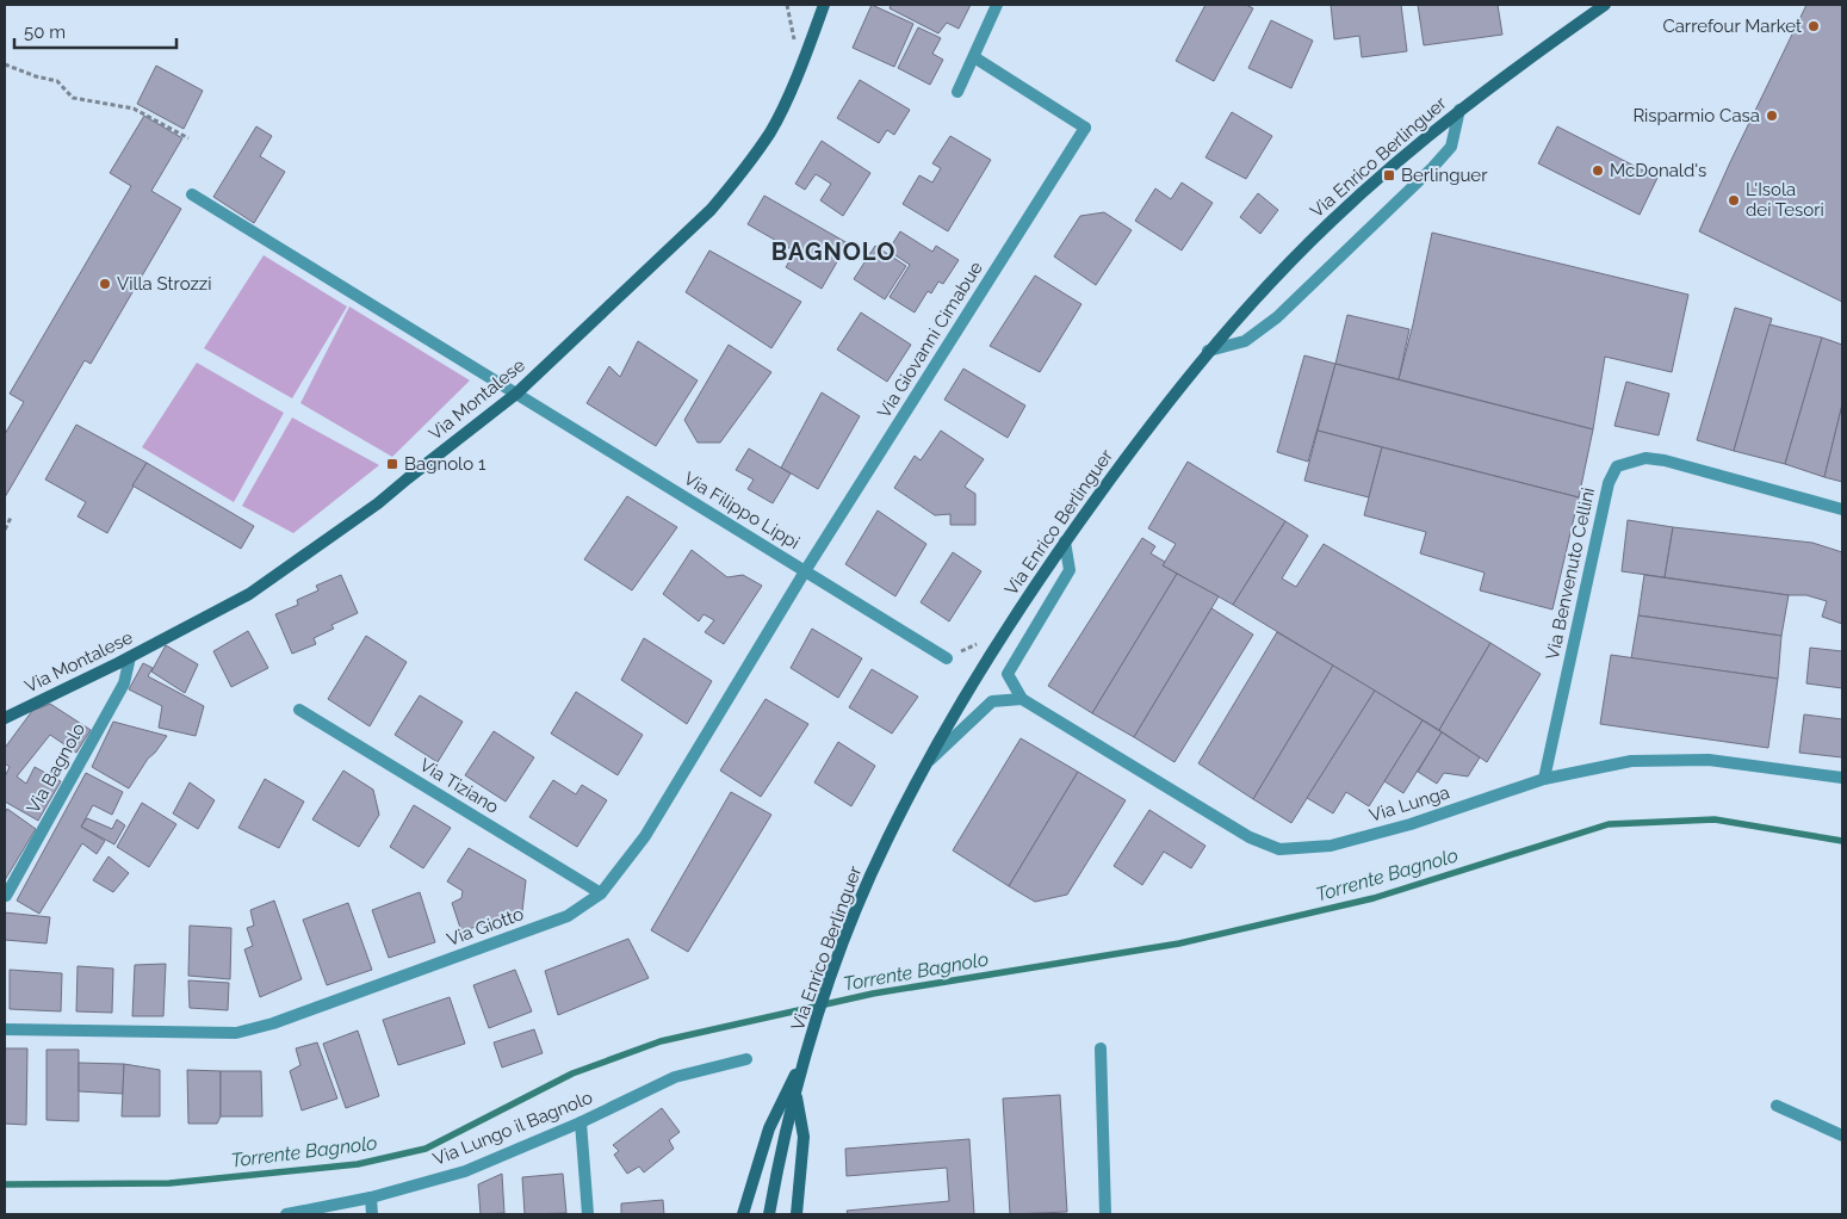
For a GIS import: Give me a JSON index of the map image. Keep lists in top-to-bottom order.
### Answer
{
  "streets": {
    "main road": ["Via Enrico Berlinguer", "Via Montalese"],
    "street": [
      "Via Giovanni Cimabue",
      "Via Filippo Lippi",
      "Via Benvenuto Cellini",
      "Via Bagnolo",
      "Via Tiziano",
      "Via Lunga",
      "Via Giotto",
      "Via Lungo il Bagnolo"
    ]
  },
  "crossings": [
    ["Via Giovanni Cimabue", "Via Filippo Lippi"],
    ["Via Giovanni Cimabue", "Via Giotto"],
    ["Via Montalese", "Via Filippo Lippi"],
    ["Via Montalese", "Via Bagnolo"],
    ["Via Filippo Lippi", "Via Giotto"],
    ["Via Benvenuto Cellini", "Via Lunga"],
    ["Via Tiziano", "Via Giotto"]
  ],
  "districts": ["BAGNOLO"],
  "water": ["Torrente Bagnolo"],
  "places": {
    "other": [
      "Carrefour Market",
      "Risparmio Casa",
      "McDonald's",
      "L'Isola dei Tesori",
      "Villa Strozzi"
    ],
    "transit": ["Berlinguer", "Bagnolo 1"]
  },
  "scale_bar": "50 m"
}
